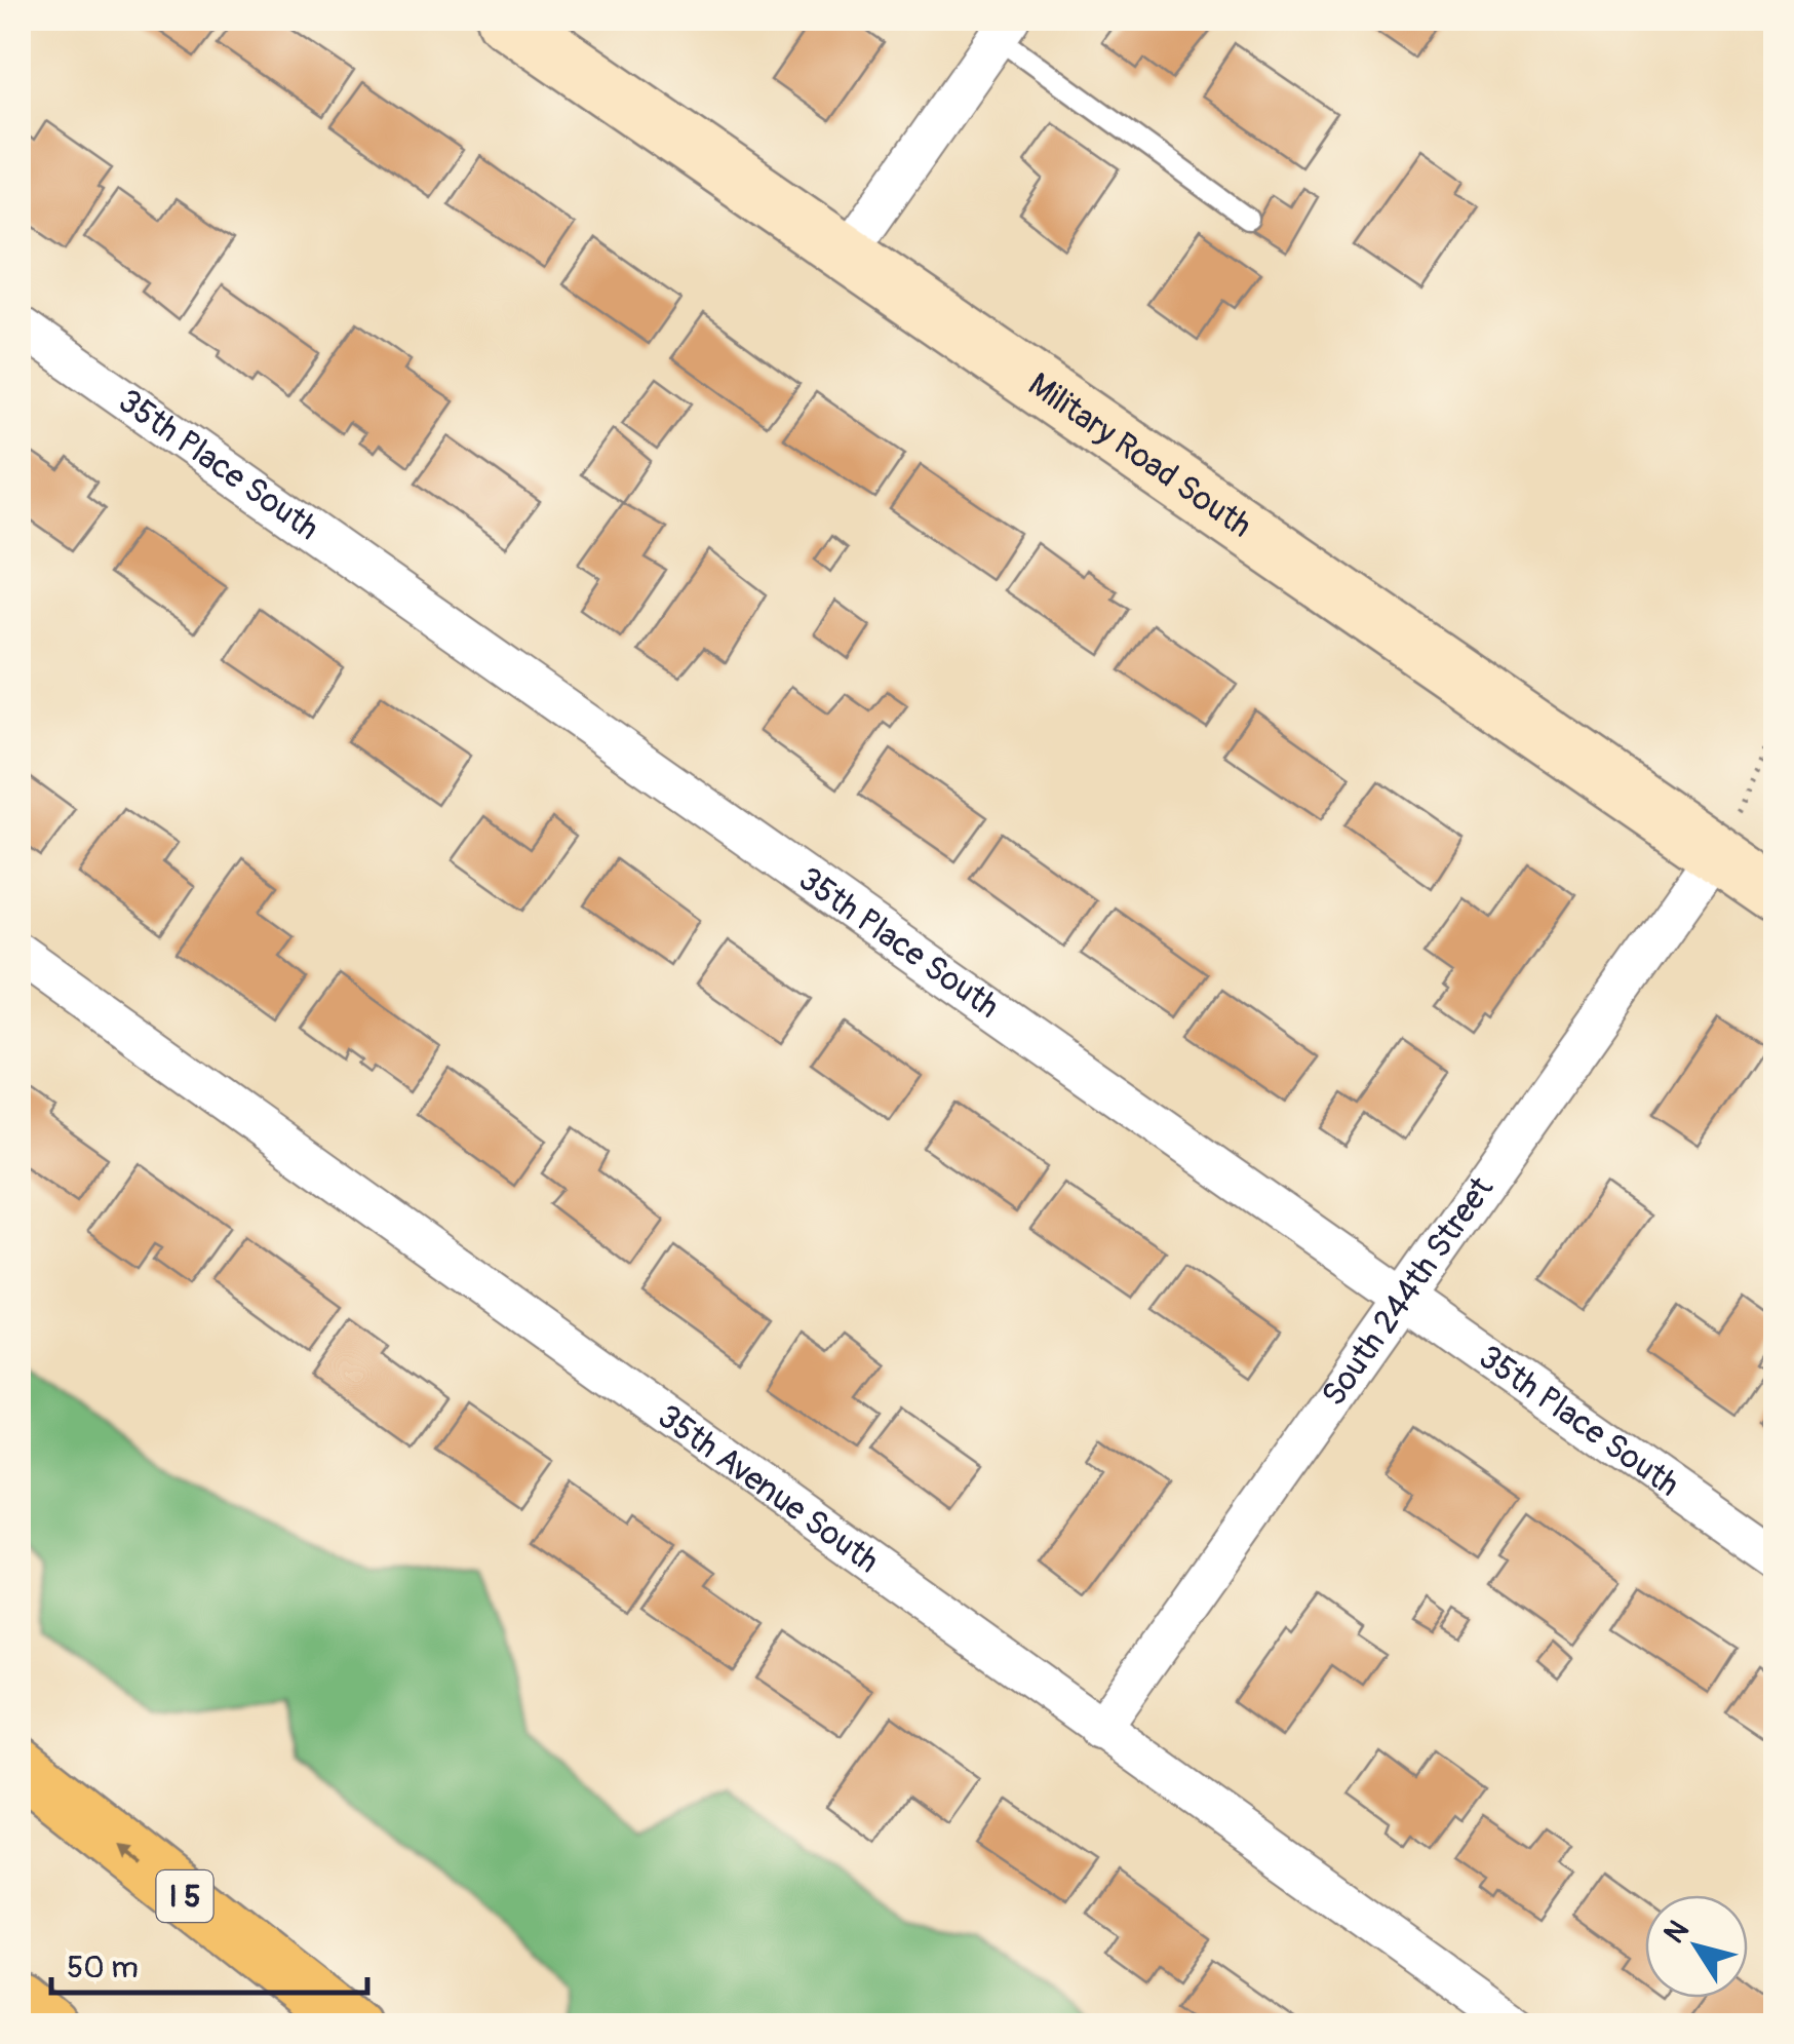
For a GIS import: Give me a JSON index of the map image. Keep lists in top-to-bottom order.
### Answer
{
  "streets": {
    "highway": ["I 5"],
    "main road": ["Military Road South"],
    "street": ["35th Place South", "South 244th Street", "35th Avenue South"]
  },
  "crossings": [
    ["Military Road South", "South 244th Street"],
    ["35th Place South", "South 244th Street"],
    ["South 244th Street", "35th Avenue South"]
  ],
  "scale_bar": "50 m",
  "north": "top left"
}
